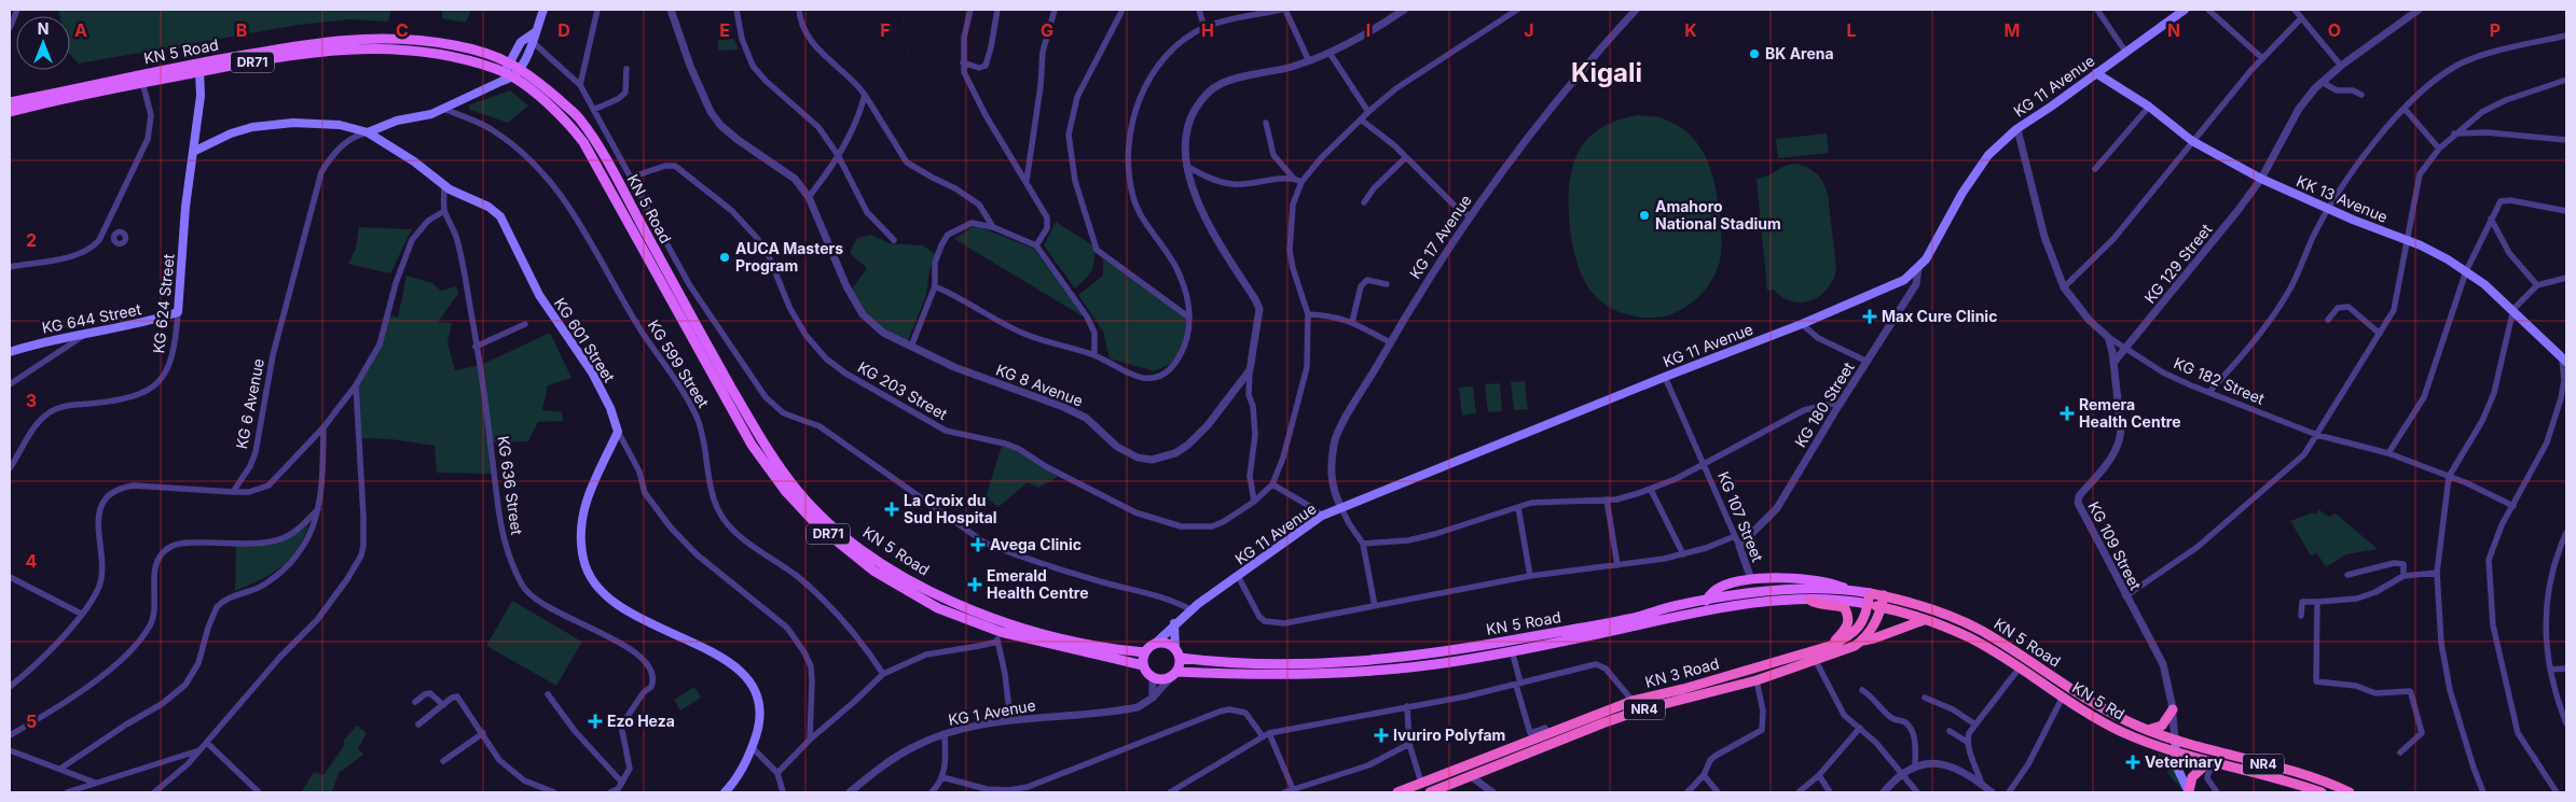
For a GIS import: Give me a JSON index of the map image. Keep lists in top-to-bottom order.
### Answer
{
  "streets": {
    "highway": [
      "KN 5 Road",
      "KN 3 Road",
      "KN 5 Rd",
      "NR4"
    ],
    "main road": [
      "DR71",
      "KG 11 Avenue",
      "KK 13 Avenue",
      "KG 624 Street",
      "KG 644 Street",
      "KG 601 Street",
      "KG 6 Avenue"
    ],
    "street": [
      "KG 17 Avenue",
      "KG 129 Street",
      "KG 599 Street",
      "KG 182 Street",
      "KG 8 Avenue",
      "KG 203 Street",
      "KG 180 Street",
      "KG 636 Street",
      "KG 107 Street",
      "KG 109 Street",
      "KG 1 Avenue"
    ]
  },
  "crossings": [
    ["KN 5 Road", "KG 11 Avenue"],
    ["KN 5 Road", "KG 624 Street"],
    ["KN 5 Road", "KG 6 Avenue"],
    ["KN 5 Road", "NR4"],
    ["KN 5 Road", "KG 1 Avenue"],
    ["KG 11 Avenue", "KK 13 Avenue"],
    ["KG 11 Avenue", "KG 17 Avenue"],
    ["KG 11 Avenue", "KG 182 Street"],
    ["KG 11 Avenue", "KG 180 Street"],
    ["KG 11 Avenue", "KG 107 Street"],
    ["KG 11 Avenue", "KG 1 Avenue"],
    ["KK 13 Avenue", "KG 129 Street"],
    ["KG 129 Street", "KG 182 Street"],
    ["KG 129 Street", "KG 109 Street"],
    ["KG 624 Street", "KG 644 Street"],
    ["KG 624 Street", "KG 601 Street"],
    ["KG 601 Street", "KG 6 Avenue"],
    ["KG 601 Street", "KG 636 Street"],
    ["KG 599 Street", "KG 6 Avenue"],
    ["KG 182 Street", "KG 109 Street"],
    ["KG 180 Street", "KG 107 Street"],
    ["KG 109 Street", "NR4"],
    ["KN 3 Road", "KN 5 Rd"],
    ["KN 3 Road", "NR4"],
    ["KN 5 Rd", "NR4"]
  ],
  "districts": ["Kigali"],
  "places": {
    "other": ["BK Arena", "Amahoro National Stadium", "AUCA Masters Program"],
    "health": [
      "Max Cure Clinic",
      "Remera Health Centre",
      "La Croix du Sud Hospital",
      "Avega Clinic",
      "Emerald Health Centre",
      "Ezo Heza",
      "Ivuriro Polyfam",
      "Veterinary"
    ]
  },
  "north": "top",
  "grid": {
    "columns": [
      "A",
      "B",
      "C",
      "D",
      "E",
      "F",
      "G",
      "H",
      "I",
      "J",
      "K",
      "L",
      "M",
      "N",
      "O",
      "P"
    ],
    "rows": [
      "2",
      "3",
      "4",
      "5"
    ]
  }
}
